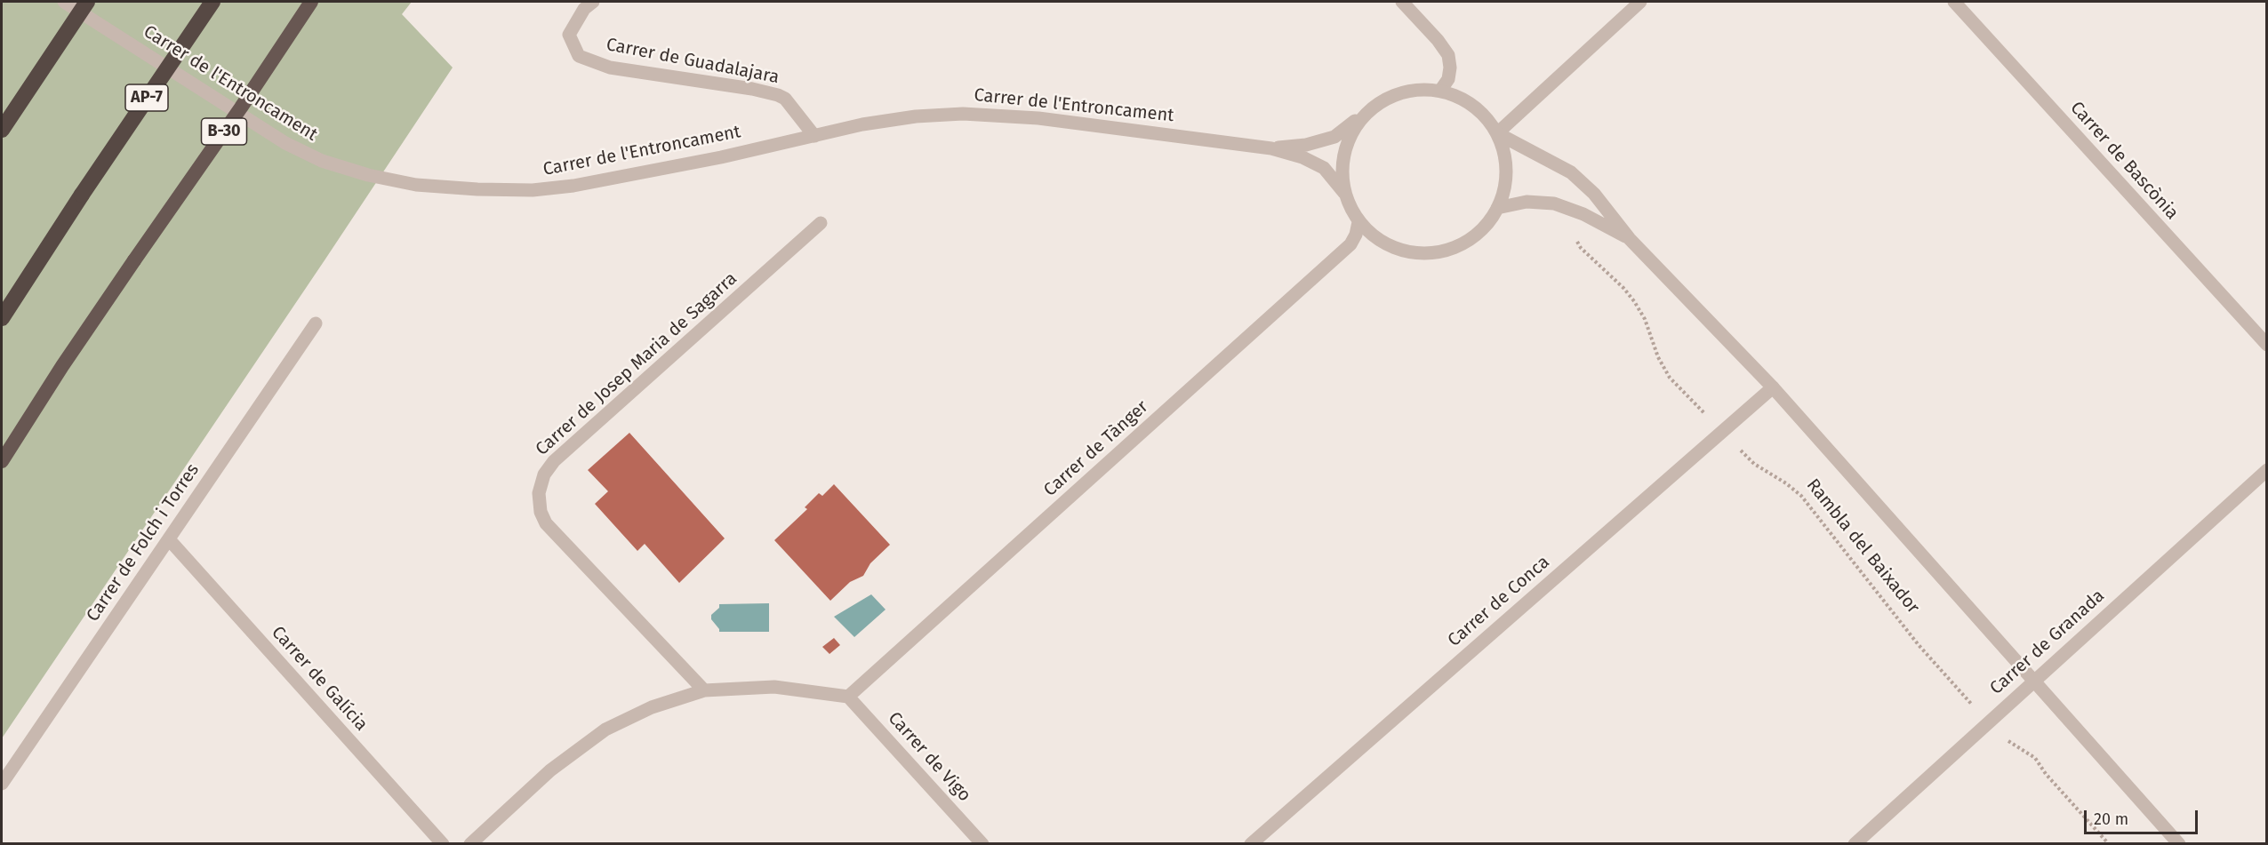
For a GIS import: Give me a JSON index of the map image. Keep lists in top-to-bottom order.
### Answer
{
  "streets": {
    "highway": ["AP-7", "B-30"],
    "street": [
      "Carrer de Guadalajara",
      "Carrer de l'Entroncament",
      "Carrer de Bascònia",
      "Carrer de Josep Maria de Sagarra",
      "Carrer de Tànger",
      "Carrer de Folch i Torres",
      "Rambla del Baixador",
      "Carrer de Conca",
      "Carrer de Granada",
      "Carrer de Galícia",
      "Carrer de Vigo"
    ]
  },
  "crossings": [
    ["Carrer de Guadalajara", "Carrer de l'Entroncament"],
    ["Carrer de l'Entroncament", "Carrer de Tànger"],
    ["Carrer de l'Entroncament", "Rambla del Baixador"],
    ["Carrer de Tànger", "Rambla del Baixador"],
    ["Carrer de Tànger", "Carrer de Vigo"],
    ["Carrer de Folch i Torres", "Carrer de Galícia"],
    ["Rambla del Baixador", "Carrer de Conca"],
    ["Rambla del Baixador", "Carrer de Granada"]
  ],
  "scale_bar": "20 m"
}
